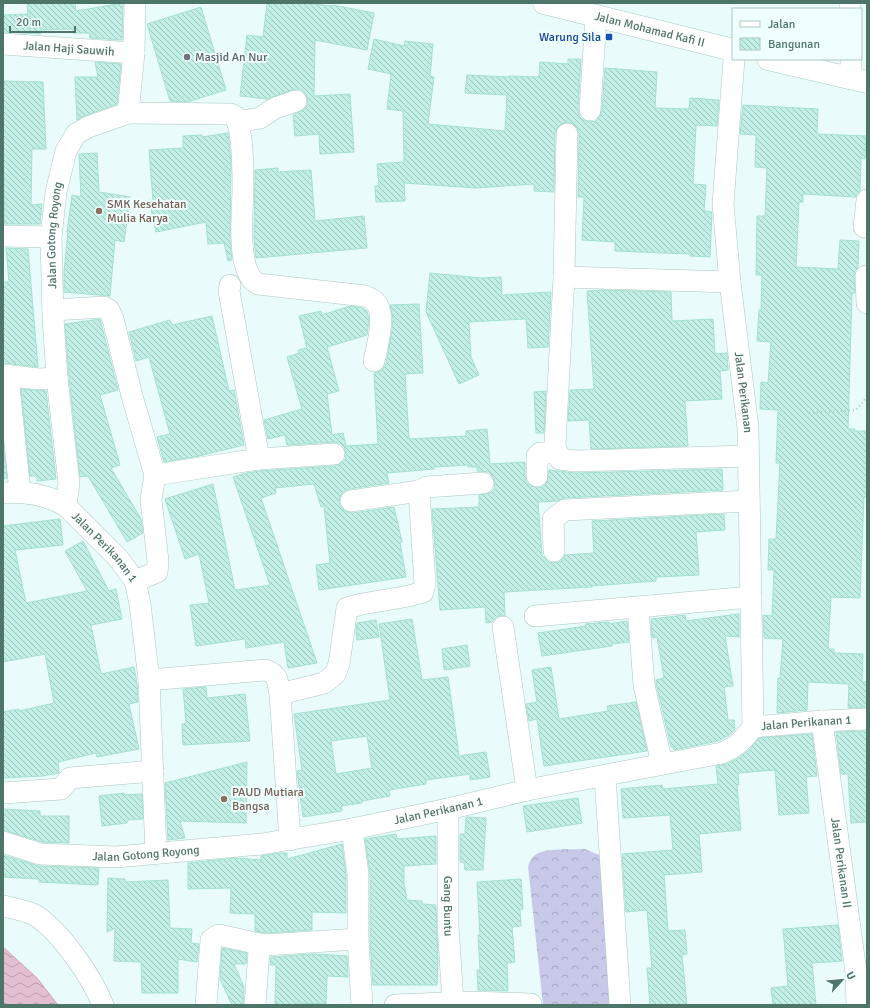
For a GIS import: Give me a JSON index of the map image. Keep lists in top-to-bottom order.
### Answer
{
  "streets": {
    "main road": ["Jalan Mohamad Kafi II"],
    "street": [
      "Jalan Haji Sauwih",
      "Jalan Gotong Royong",
      "Jalan Perikanan",
      "Jalan Perikanan 1",
      "Jalan Perikanan II",
      "Gang Buntu"
    ]
  },
  "crossings": [
    ["Jalan Gotong Royong", "Jalan Perikanan 1"],
    ["Jalan Perikanan", "Jalan Perikanan 1"],
    ["Jalan Perikanan 1", "Jalan Perikanan II"],
    ["Jalan Perikanan 1", "Gang Buntu"]
  ],
  "places": {
    "transit": ["Warung Sila"],
    "other": ["Masjid An Nur", "SMK Kesehatan Mulia Karya", "PAUD Mutiara Bangsa"]
  },
  "legend": ["Jalan", "Bangunan"],
  "scale_bar": "20 m",
  "north": "top right"
}
